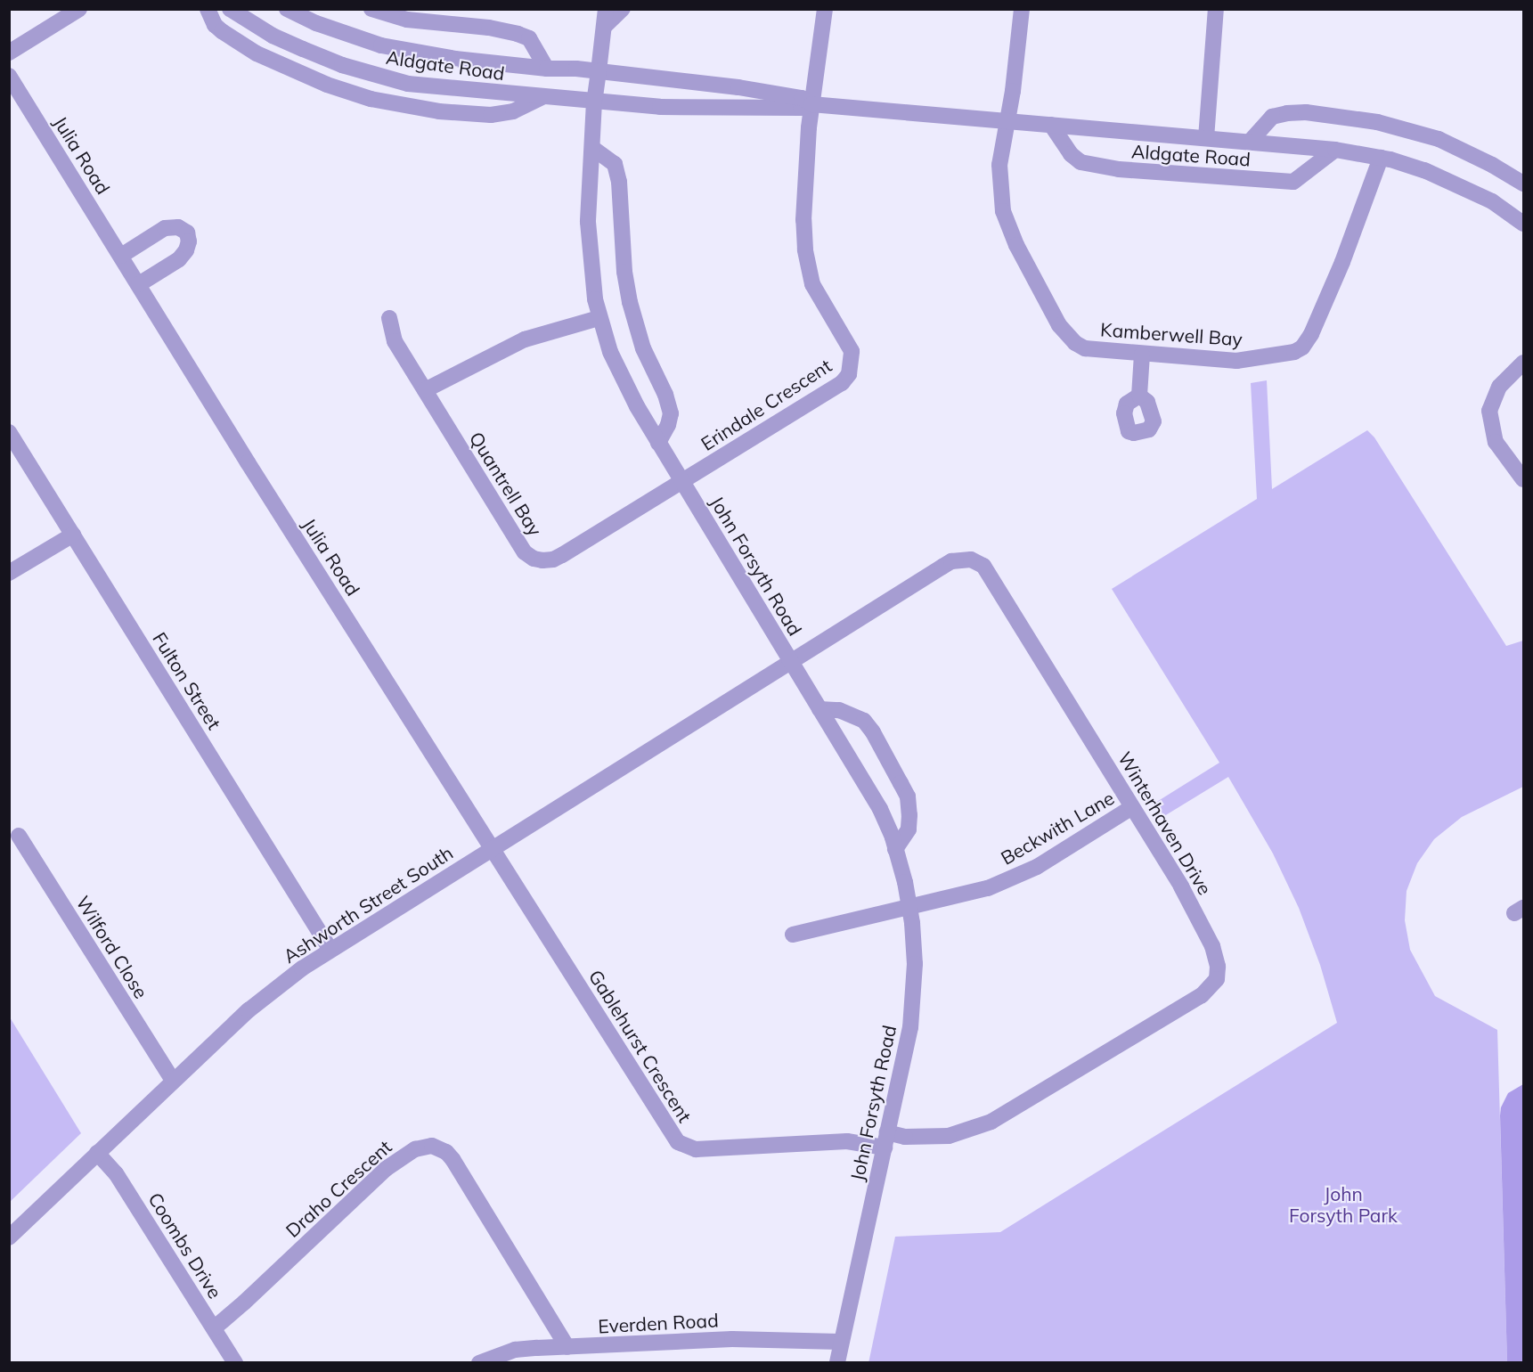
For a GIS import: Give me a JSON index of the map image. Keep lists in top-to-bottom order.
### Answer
{
  "streets": {
    "street": [
      "Aldgate Road",
      "Julia Road",
      "Kamberwell Bay",
      "Erindale Crescent",
      "Quantrell Bay",
      "John Forsyth Road",
      "Fulton Street",
      "Winterhaven Drive",
      "Beckwith Lane",
      "Ashworth Street South",
      "Wilford Close",
      "Gablehurst Crescent",
      "Draho Crescent",
      "Coombs Drive",
      "Everden Road"
    ]
  },
  "crossings": [
    ["Aldgate Road", "Kamberwell Bay"],
    ["Aldgate Road", "Erindale Crescent"],
    ["Aldgate Road", "John Forsyth Road"],
    ["Julia Road", "Ashworth Street South"],
    ["Julia Road", "Gablehurst Crescent"],
    ["Erindale Crescent", "Quantrell Bay"],
    ["Erindale Crescent", "John Forsyth Road"],
    ["Quantrell Bay", "John Forsyth Road"],
    ["John Forsyth Road", "Winterhaven Drive"],
    ["John Forsyth Road", "Beckwith Lane"],
    ["John Forsyth Road", "Ashworth Street South"],
    ["John Forsyth Road", "Gablehurst Crescent"],
    ["John Forsyth Road", "Everden Road"],
    ["Fulton Street", "Ashworth Street South"],
    ["Winterhaven Drive", "Beckwith Lane"],
    ["Winterhaven Drive", "Ashworth Street South"],
    ["Winterhaven Drive", "Gablehurst Crescent"],
    ["Ashworth Street South", "Wilford Close"],
    ["Ashworth Street South", "Gablehurst Crescent"],
    ["Ashworth Street South", "Coombs Drive"],
    ["Draho Crescent", "Coombs Drive"],
    ["Draho Crescent", "Everden Road"]
  ],
  "parks": ["John Forsyth Park"]
}
